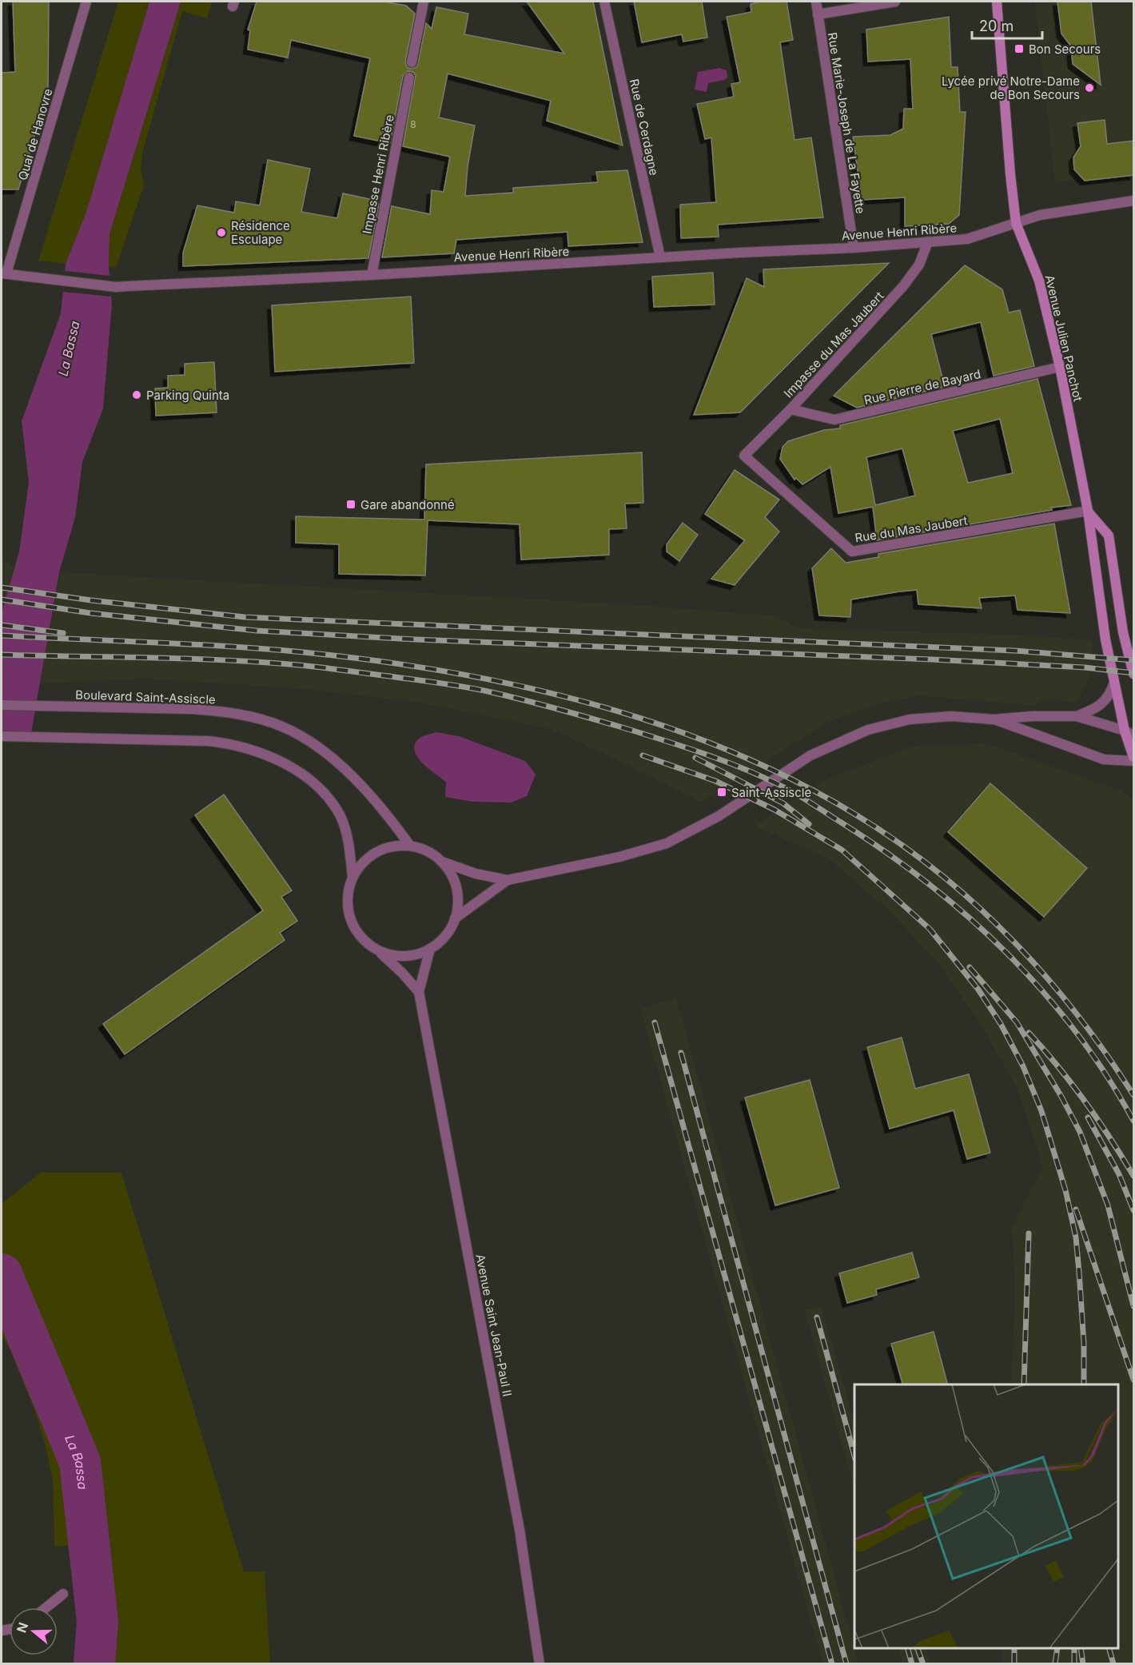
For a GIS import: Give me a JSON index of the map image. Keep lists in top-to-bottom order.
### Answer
{
  "streets": {
    "main road": ["Avenue Julien Panchot"],
    "street": [
      "Rue Marie-Joseph de La Fayette",
      "Rue de Cerdagne",
      "Quai de Hanovre",
      "Impasse Henri Ribère",
      "Avenue Henri Ribère",
      "Impasse du Mas Jaubert",
      "Rue Pierre de Bayard",
      "Rue du Mas Jaubert",
      "Boulevard Saint-Assiscle",
      "Avenue Saint Jean-Paul II"
    ]
  },
  "crossings": [
    ["Rue Marie-Joseph de La Fayette", "Avenue Henri Ribère"],
    ["Rue de Cerdagne", "Avenue Henri Ribère"],
    ["Quai de Hanovre", "Avenue Henri Ribère"],
    ["Impasse Henri Ribère", "Avenue Henri Ribère"],
    ["Avenue Henri Ribère", "Avenue Julien Panchot"],
    ["Avenue Henri Ribère", "Impasse du Mas Jaubert"],
    ["Avenue Julien Panchot", "Rue Pierre de Bayard"],
    ["Avenue Julien Panchot", "Rue du Mas Jaubert"],
    ["Impasse du Mas Jaubert", "Rue Pierre de Bayard"],
    ["Impasse du Mas Jaubert", "Rue du Mas Jaubert"],
    ["Boulevard Saint-Assiscle", "Avenue Saint Jean-Paul II"]
  ],
  "water": ["La Bassa"],
  "places": {
    "transit": ["Bon Secours", "Gare abandonné", "Saint-Assiscle"],
    "other": ["Lycée privé Notre-Dame de Bon Secours", "Résidence Esculape", "Parking Quinta"]
  },
  "house_numbers": ["8"],
  "scale_bar": "20 m",
  "north": "left"
}
